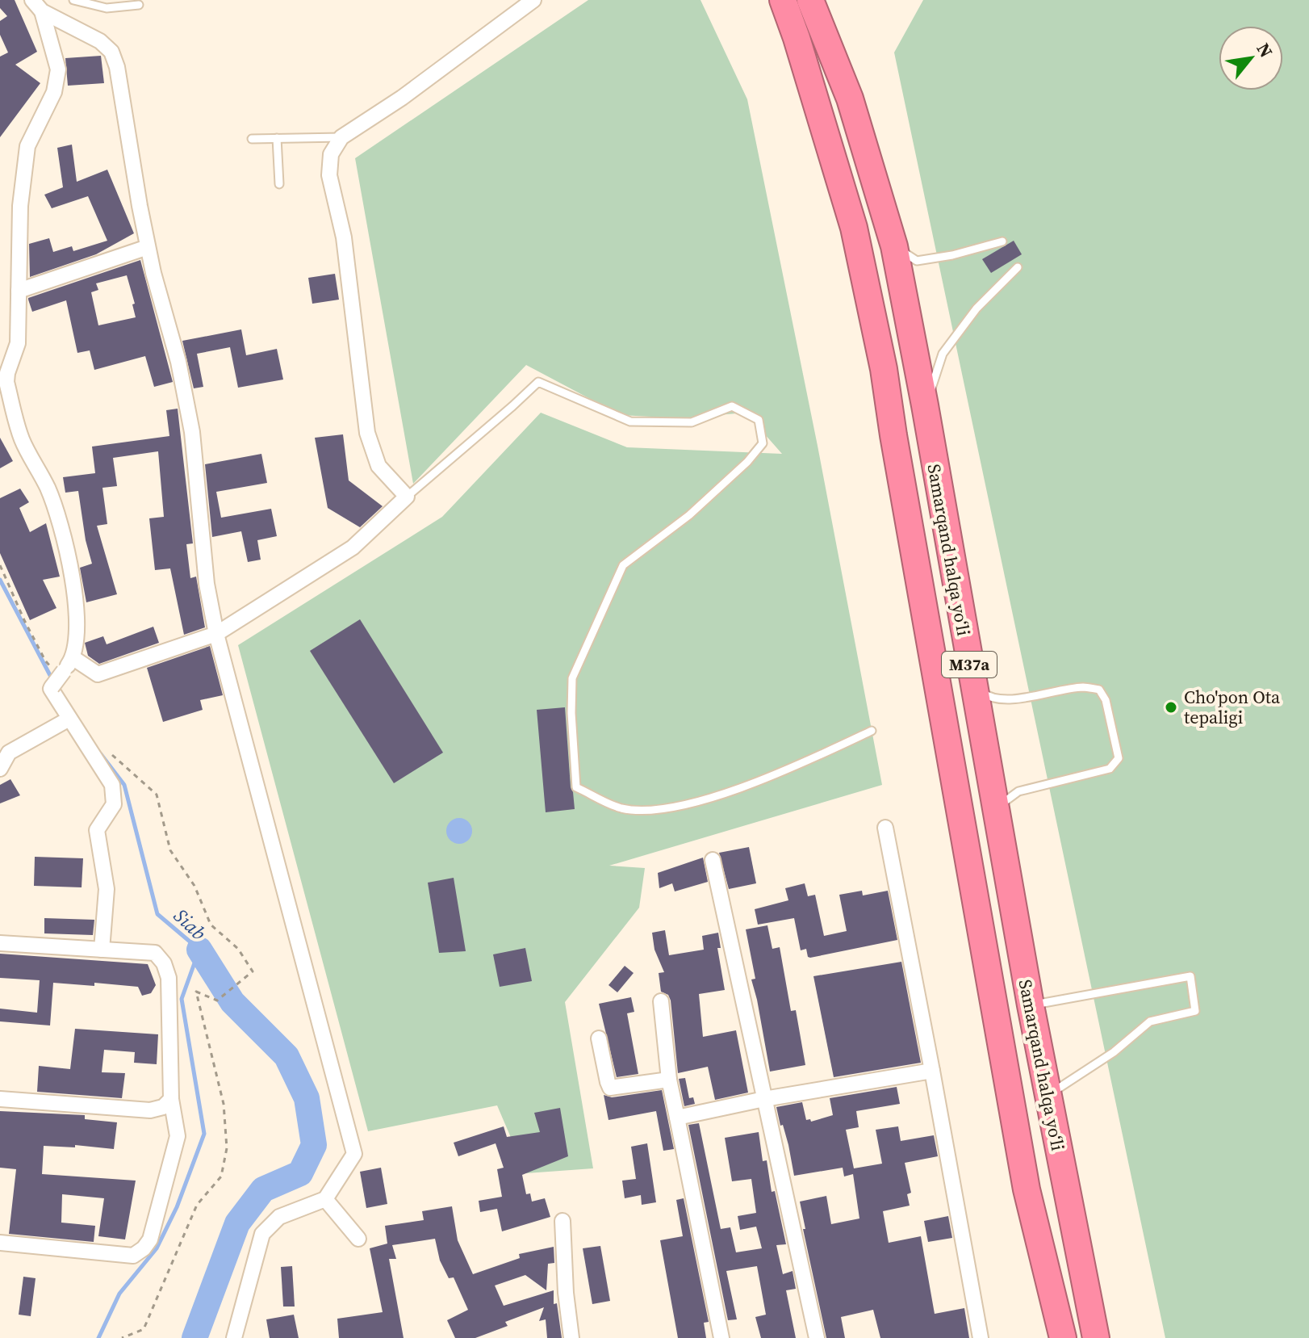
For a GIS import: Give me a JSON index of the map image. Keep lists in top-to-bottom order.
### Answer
{
  "streets": {
    "highway": ["Samarqand halqa yoʻli", "M37a"]
  },
  "water": ["Siab"],
  "places": ["Cho'pon Ota tepaligi"],
  "north": "top right"
}
